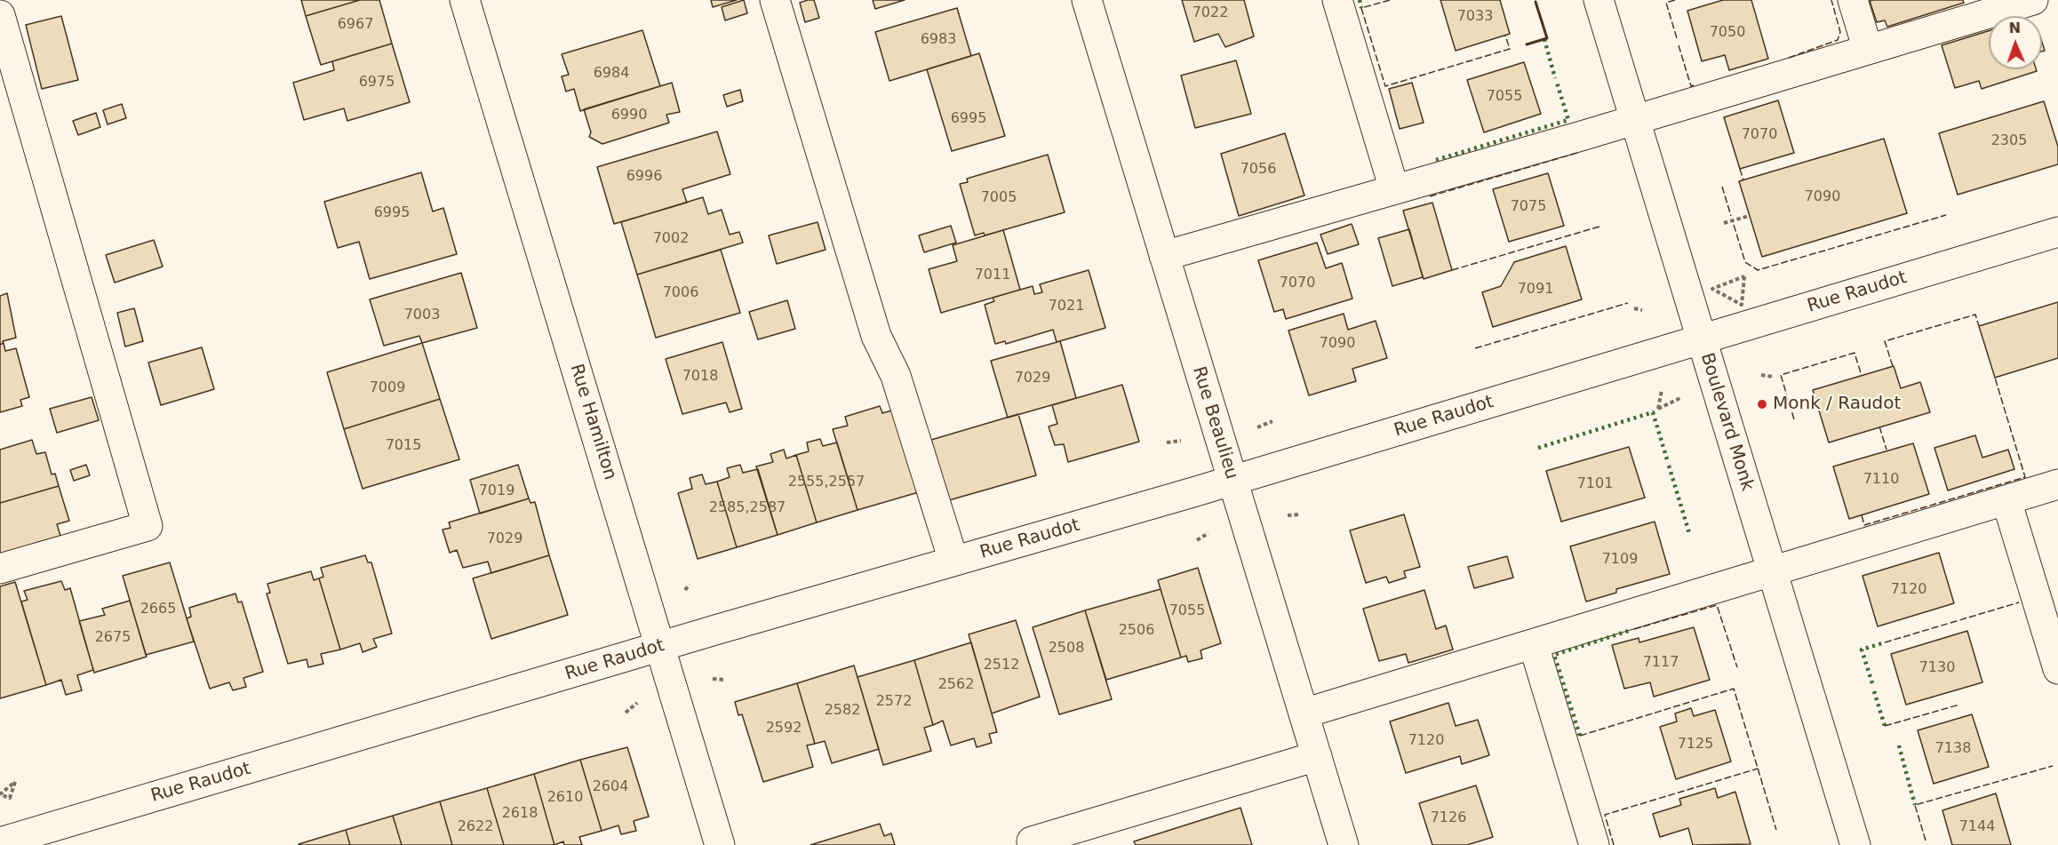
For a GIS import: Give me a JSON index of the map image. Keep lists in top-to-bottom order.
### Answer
{
  "streets": {
    "street": [
      "Rue Raudot",
      "Rue Hamilton",
      "Boulevard Monk",
      "Rue Beaulieu"
    ]
  },
  "crossings": [
    ["Rue Raudot", "Rue Hamilton"],
    ["Rue Raudot", "Boulevard Monk"],
    ["Rue Raudot", "Rue Beaulieu"]
  ],
  "places": ["Monk / Raudot"],
  "house_numbers": [
    "7022",
    "7033",
    "6967",
    "7050",
    "6983",
    "6984",
    "6975",
    "7055",
    "6990",
    "6995",
    "7070",
    "2305",
    "7056",
    "6996",
    "7090",
    "7005",
    "7075",
    "6995",
    "7002",
    "7011",
    "7070",
    "7091",
    "7006",
    "7021",
    "7003",
    "7090",
    "7018",
    "7029",
    "7009",
    "7015",
    "7110",
    "2555,2557",
    "7101",
    "7019",
    "2585,2587",
    "7029",
    "7109",
    "7120",
    "2665",
    "7055",
    "2506",
    "2675",
    "2508",
    "7117",
    "2512",
    "7130",
    "2562",
    "2572",
    "2582",
    "2592",
    "7120",
    "7125",
    "7138",
    "2604",
    "2610",
    "2618",
    "7126",
    "2622",
    "7144"
  ],
  "north": "top"
}
